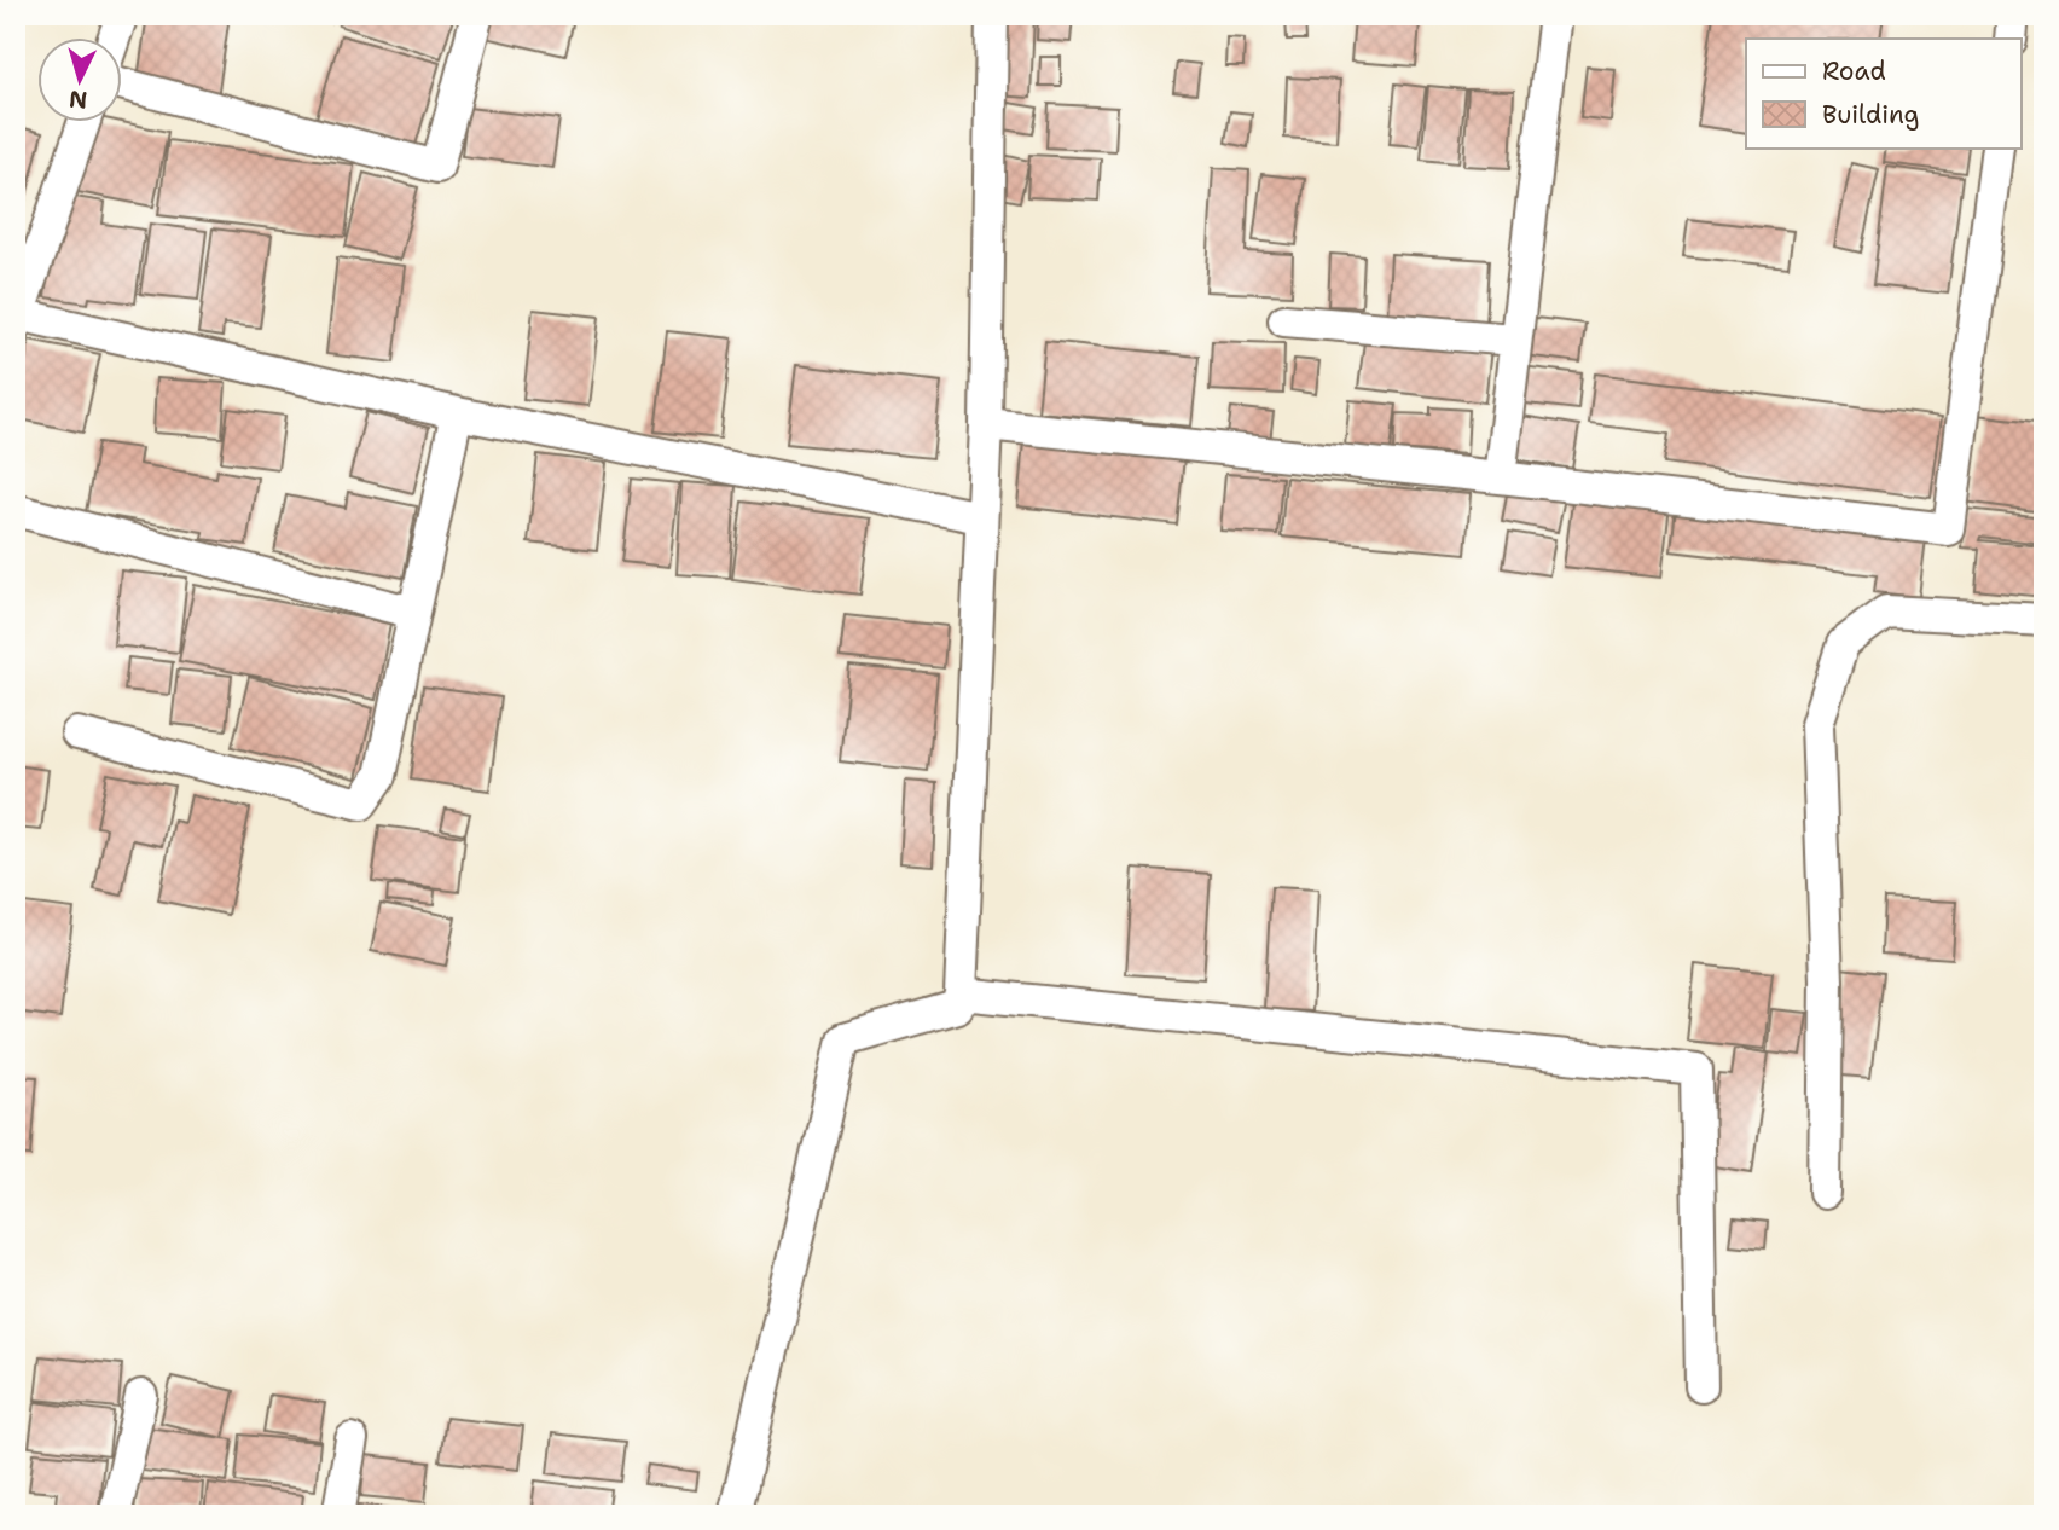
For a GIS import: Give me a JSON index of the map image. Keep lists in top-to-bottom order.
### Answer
{
  "legend": ["Road", "Building"],
  "north": "bottom"
}
